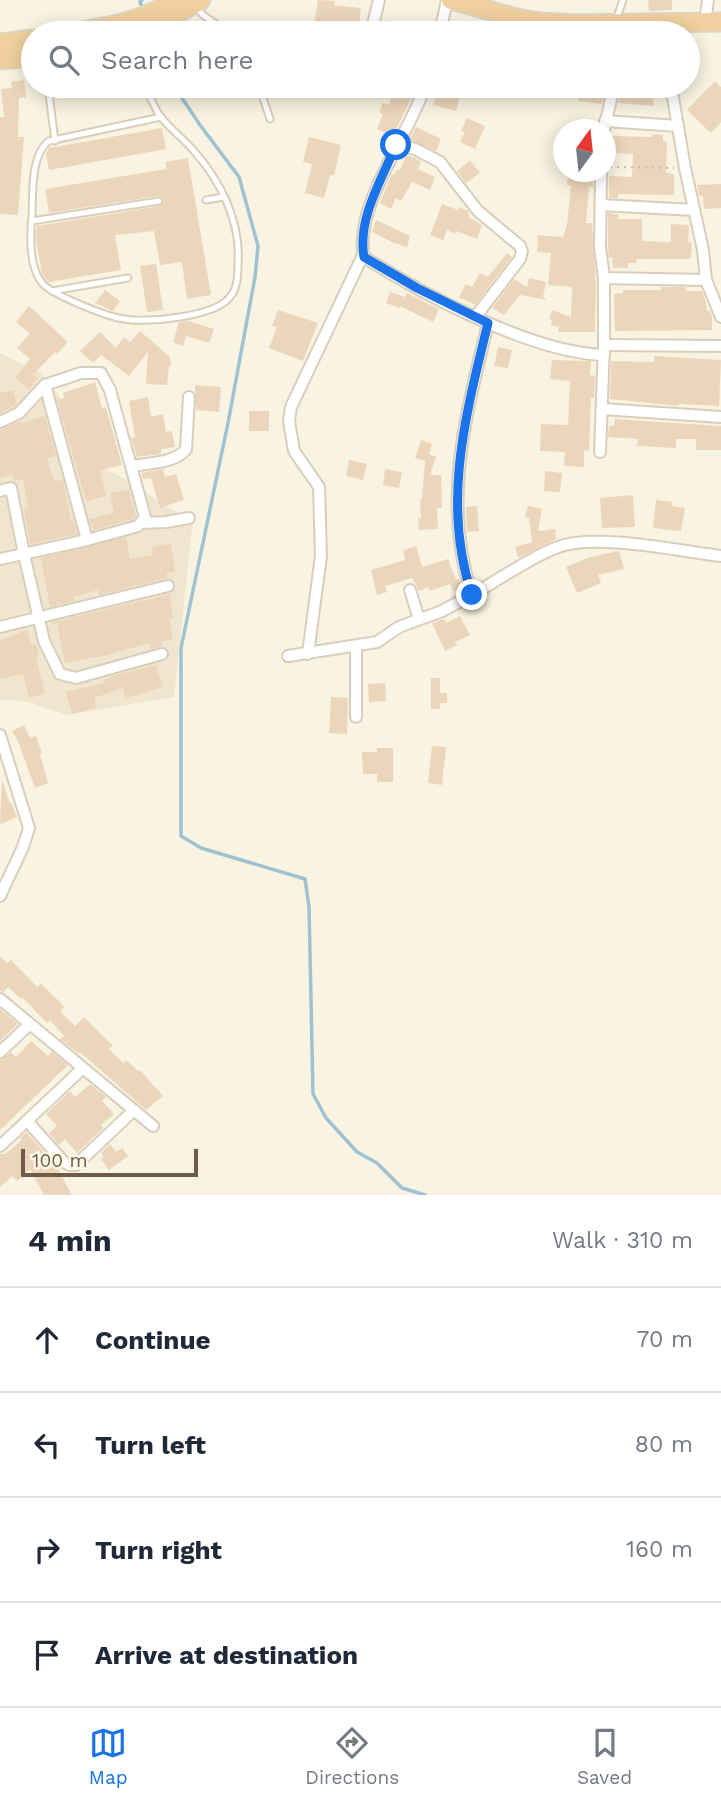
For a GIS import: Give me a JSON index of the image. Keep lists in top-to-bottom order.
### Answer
{
  "scale_bar": "100 m",
  "north": "top",
  "page": {
    "search": "Search here",
    "scale": "100 m",
    "heading": ["4 min", "Walk · 310 m"],
    "list": [
      ["Continue", "70 m"],
      ["Turn left", "80 m"],
      ["Turn right", "160 m"],
      "Arrive at destination"
    ],
    "nav": ["Map", "Directions", "Saved"]
  }
}
